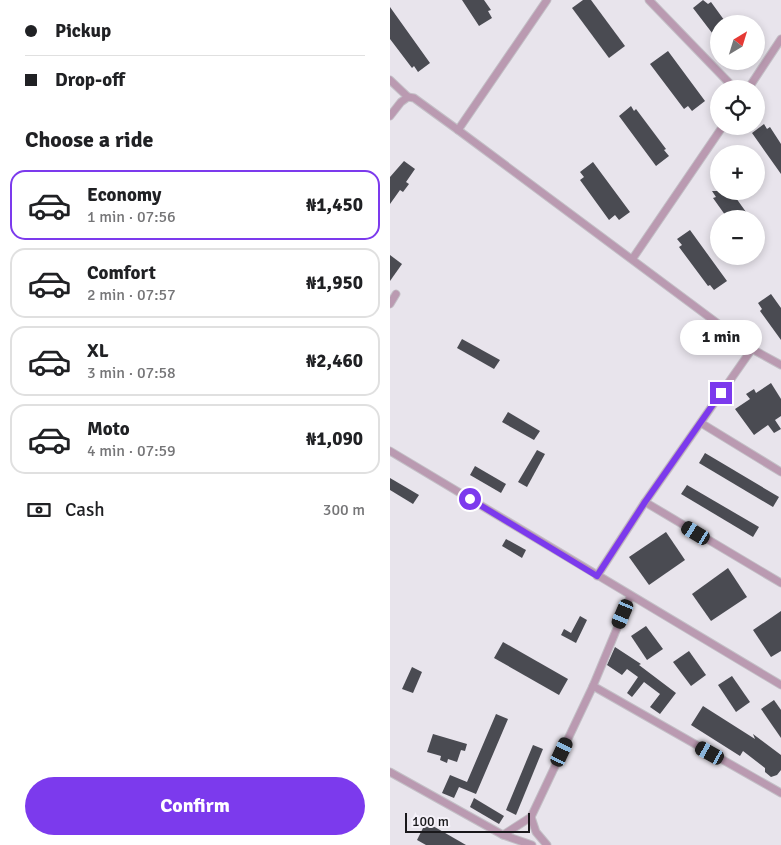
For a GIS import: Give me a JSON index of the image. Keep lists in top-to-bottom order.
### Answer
{
  "scale_bar": "100 m",
  "north": "top right",
  "page": {
    "banner": ["Pickup", "Drop-off"],
    "map_buttons": ["+", "−"],
    "heading": "Choose a ride",
    "list": [
      {
        "name": "Economy",
        "note": "1 min · 07:56",
        "value": "₦1,450"
      },
      {
        "name": "Comfort",
        "note": "2 min · 07:57",
        "value": "₦1,950"
      },
      {
        "name": "XL",
        "note": "3 min · 07:58",
        "value": "₦2,460"
      },
      {
        "name": "Moto",
        "note": "4 min · 07:59",
        "value": "₦1,090"
      }
    ],
    "bubble": "1 min",
    "pay": ["Cash", "300 m"],
    "buttons": "Confirm",
    "scale": "100 m"
  }
}
